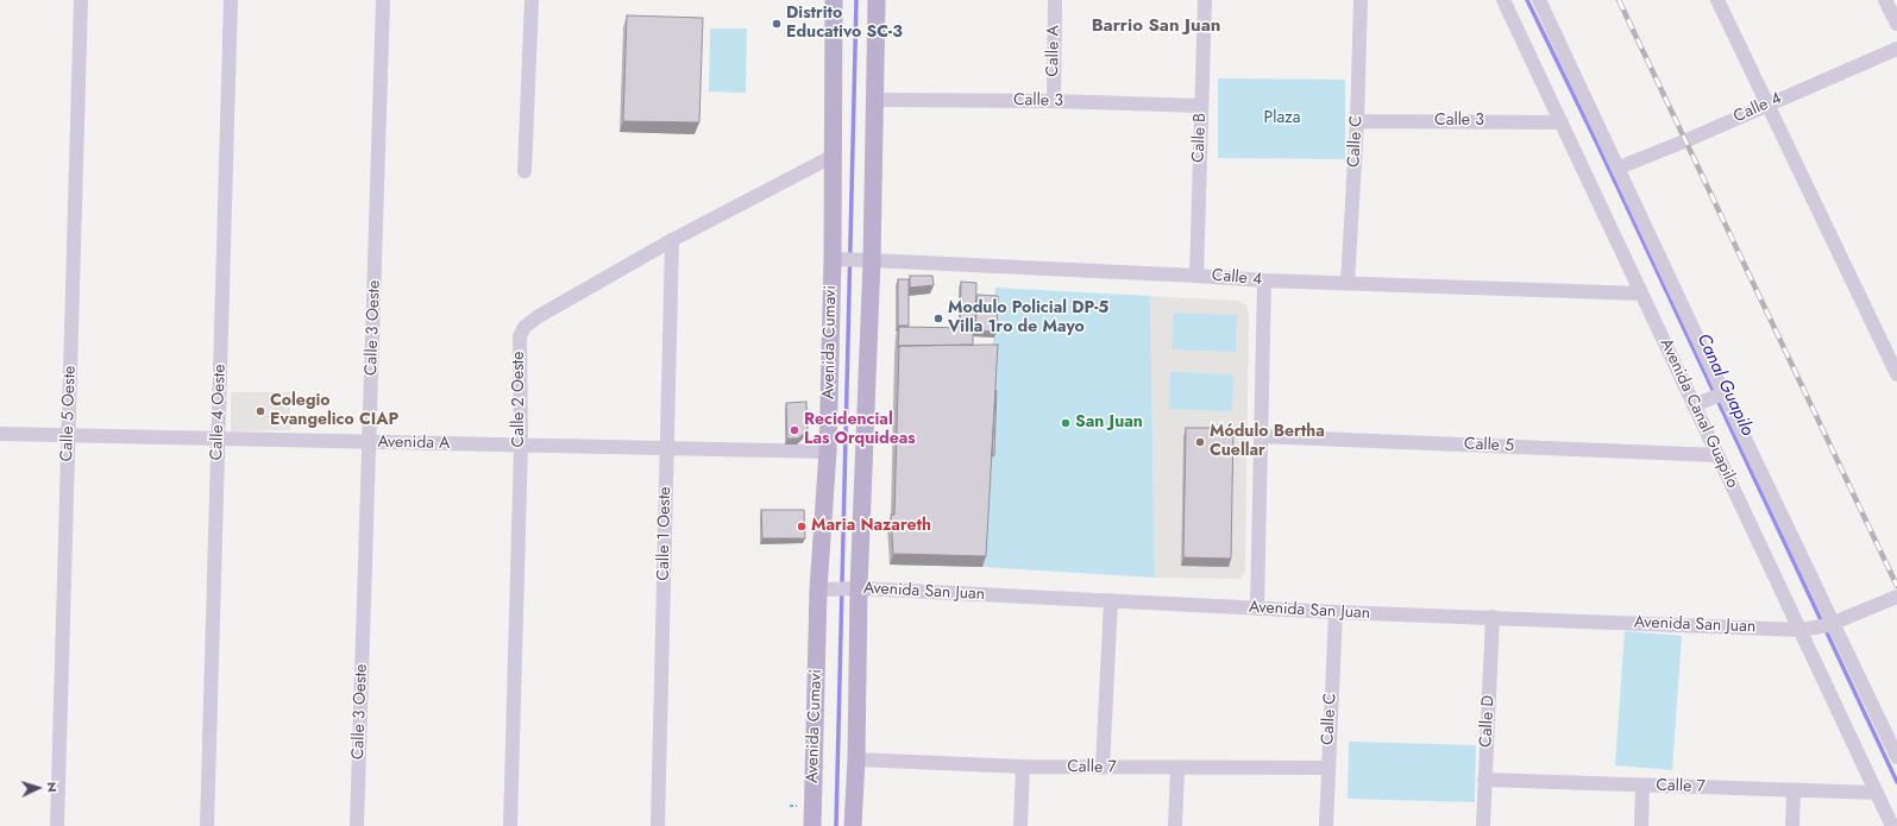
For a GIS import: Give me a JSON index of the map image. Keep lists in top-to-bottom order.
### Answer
{
  "streets": {
    "main road": ["Avenida Cumavi"],
    "street": [
      "Calle A",
      "Calle 3",
      "Calle 4",
      "Calle B",
      "Calle C",
      "Calle 3 Oeste",
      "Calle 2 Oeste",
      "Calle 4 Oeste",
      "Calle 5 Oeste",
      "Avenida Canal Guapilo",
      "Avenida A",
      "Calle 5",
      "Calle 1 Oeste",
      "Avenida San Juan",
      "Calle D",
      "Calle 7"
    ]
  },
  "crossings": [
    ["Calle A", "Calle 3"],
    ["Calle 3", "Calle B"],
    ["Calle 3", "Calle C"],
    ["Calle 3", "Avenida Canal Guapilo"],
    ["Calle 4", "Calle B"],
    ["Calle 4", "Calle C"],
    ["Calle 4", "Avenida Cumavi"],
    ["Calle 4", "Avenida Canal Guapilo"],
    ["Calle C", "Avenida San Juan"],
    ["Calle C", "Calle 7"],
    ["Calle 3 Oeste", "Avenida A"],
    ["Avenida Cumavi", "Calle 2 Oeste"],
    ["Avenida Cumavi", "Avenida A"],
    ["Avenida Cumavi", "Avenida San Juan"],
    ["Calle 2 Oeste", "Avenida A"],
    ["Calle 2 Oeste", "Calle 1 Oeste"],
    ["Calle 4 Oeste", "Avenida A"],
    ["Calle 5 Oeste", "Avenida A"],
    ["Avenida Canal Guapilo", "Calle 5"],
    ["Avenida Canal Guapilo", "Avenida San Juan"],
    ["Avenida Canal Guapilo", "Calle 7"],
    ["Avenida A", "Calle 1 Oeste"],
    ["Avenida San Juan", "Calle D"],
    ["Calle D", "Calle 7"]
  ],
  "districts": ["Barrio San Juan"],
  "water": ["Canal Guapilo"],
  "parks": ["Plaza"],
  "places": [
    "Distrito Educativo SC-3",
    "Modulo Policial DP-5 Villa 1ro de Mayo",
    "Colegio Evangelico CIAP",
    "San Juan",
    "Recidencial Las Orquideas",
    "Módulo Bertha Cuellar",
    "Maria Nazareth"
  ],
  "north": "right"
}
